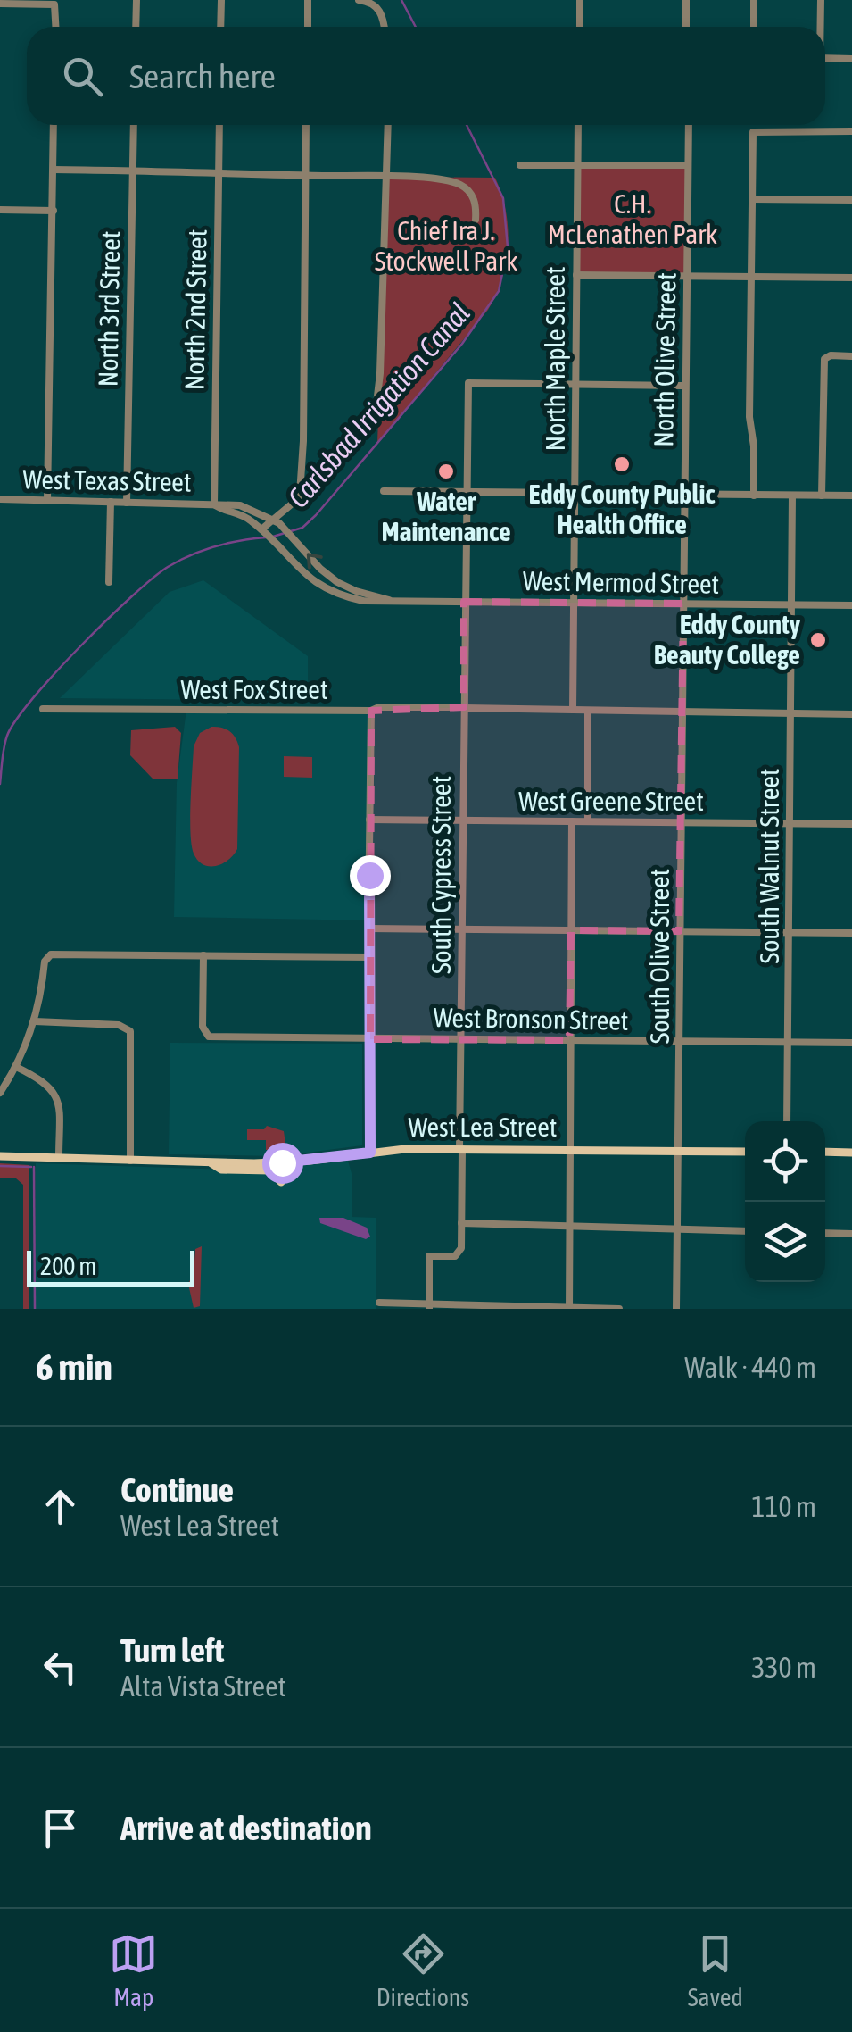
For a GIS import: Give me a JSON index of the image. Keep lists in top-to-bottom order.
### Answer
{
  "streets": {
    "main road": ["West Lea Street"],
    "street": [
      "North 3rd Street",
      "North 2nd Street",
      "North Maple Street",
      "North Olive Street",
      "West Texas Street",
      "West Mermod Street",
      "West Fox Street",
      "West Greene Street",
      "South Walnut Street",
      "South Cypress Street",
      "South Olive Street",
      "West Bronson Street"
    ]
  },
  "crossings": [
    ["North 3rd Street", "West Texas Street"],
    ["North 2nd Street", "West Texas Street"],
    ["North Maple Street", "West Mermod Street"],
    ["North Maple Street", "West Fox Street"],
    ["North Maple Street", "South Cypress Street"],
    ["North Olive Street", "West Mermod Street"],
    ["North Olive Street", "South Olive Street"],
    ["West Texas Street", "West Mermod Street"],
    ["West Mermod Street", "South Walnut Street"],
    ["West Mermod Street", "South Cypress Street"],
    ["West Mermod Street", "South Olive Street"],
    ["West Fox Street", "South Walnut Street"],
    ["West Fox Street", "South Cypress Street"],
    ["West Fox Street", "South Olive Street"],
    ["West Greene Street", "South Walnut Street"],
    ["West Greene Street", "South Cypress Street"],
    ["West Greene Street", "South Olive Street"],
    ["South Walnut Street", "West Bronson Street"],
    ["South Cypress Street", "West Bronson Street"],
    ["South Cypress Street", "West Lea Street"],
    ["South Olive Street", "West Bronson Street"],
    ["South Olive Street", "West Lea Street"]
  ],
  "water": ["Carlsbad Irrigation Canal"],
  "parks": ["C.H. McLenathen Park", "Chief Ira J. Stockwell Park"],
  "places": ["Eddy County Public Health Office", "Water Maintenance", "Eddy County Beauty College"],
  "scale_bar": "200 m",
  "page": {
    "search": "Search here",
    "scale": "200 m",
    "heading": ["6 min", "Walk · 440 m"],
    "list": [
      ["Continue", "West Lea Street", "110 m"],
      ["Turn left", "Alta Vista Street", "330 m"],
      "Arrive at destination"
    ],
    "nav": ["Map", "Directions", "Saved"]
  }
}
